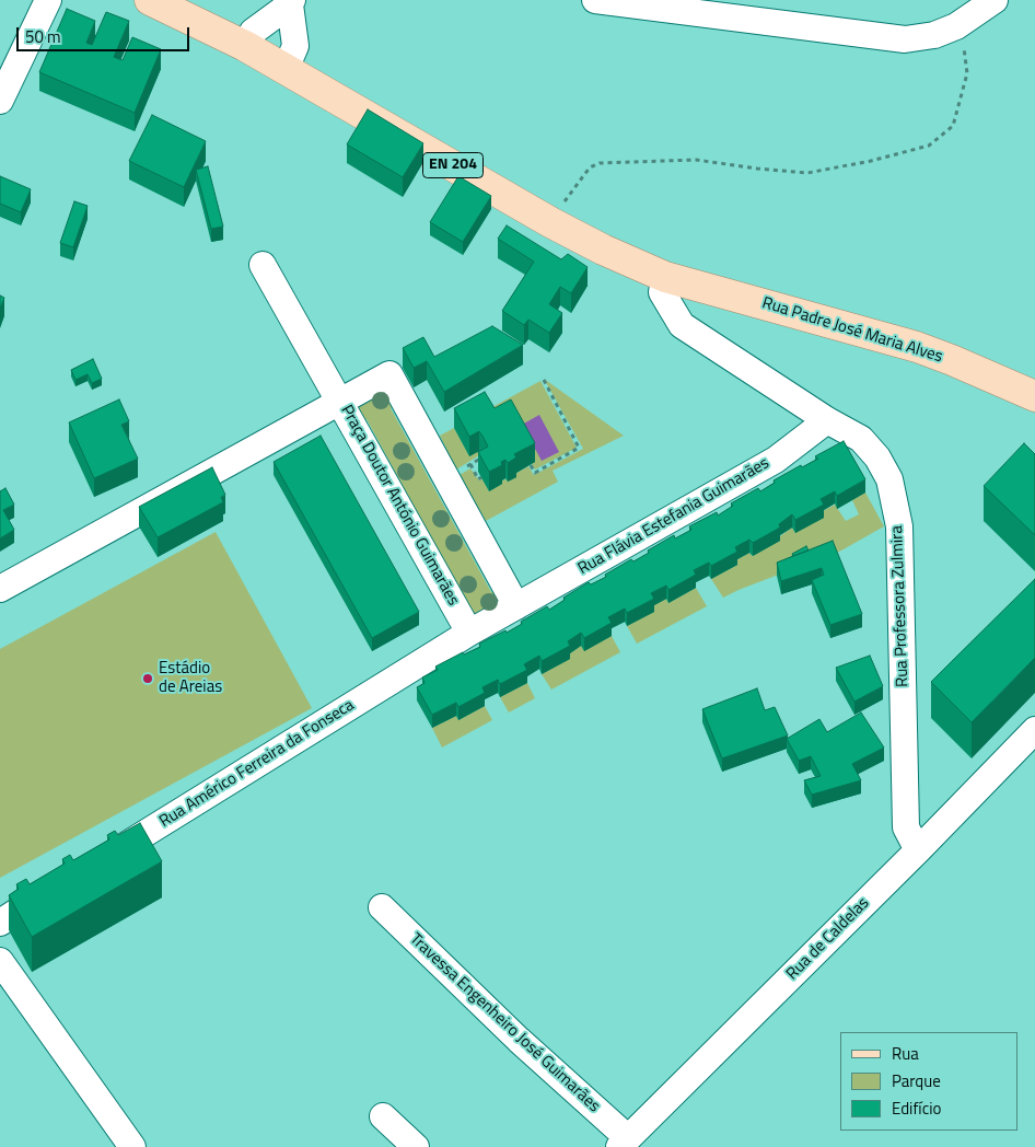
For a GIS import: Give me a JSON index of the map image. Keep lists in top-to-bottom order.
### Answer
{
  "streets": {
    "main road": ["EN 204", "Rua Padre José Maria Alves"],
    "street": [
      "Praça Doutor António Guimarães",
      "Rua Flávia Estefania Guimarães",
      "Rua Professora Zulmira",
      "Rua Américo Ferreira da Fonseca",
      "Rua de Caldelas",
      "Travessa Engenheiro José Guimarães"
    ]
  },
  "crossings": [
    ["EN 204", "Rua Padre José Maria Alves"],
    ["EN 204", "Rua Professora Zulmira"],
    ["Rua Padre José Maria Alves", "Rua Professora Zulmira"],
    ["Praça Doutor António Guimarães", "Rua Flávia Estefania Guimarães"],
    ["Praça Doutor António Guimarães", "Rua Américo Ferreira da Fonseca"],
    ["Rua Flávia Estefania Guimarães", "Rua Professora Zulmira"],
    ["Rua Flávia Estefania Guimarães", "Rua Américo Ferreira da Fonseca"],
    ["Rua Professora Zulmira", "Rua de Caldelas"],
    ["Rua de Caldelas", "Travessa Engenheiro José Guimarães"]
  ],
  "places": ["Estádio de Areias"],
  "legend": ["Rua", "Parque", "Edifício"],
  "scale_bar": "50 m"
}
